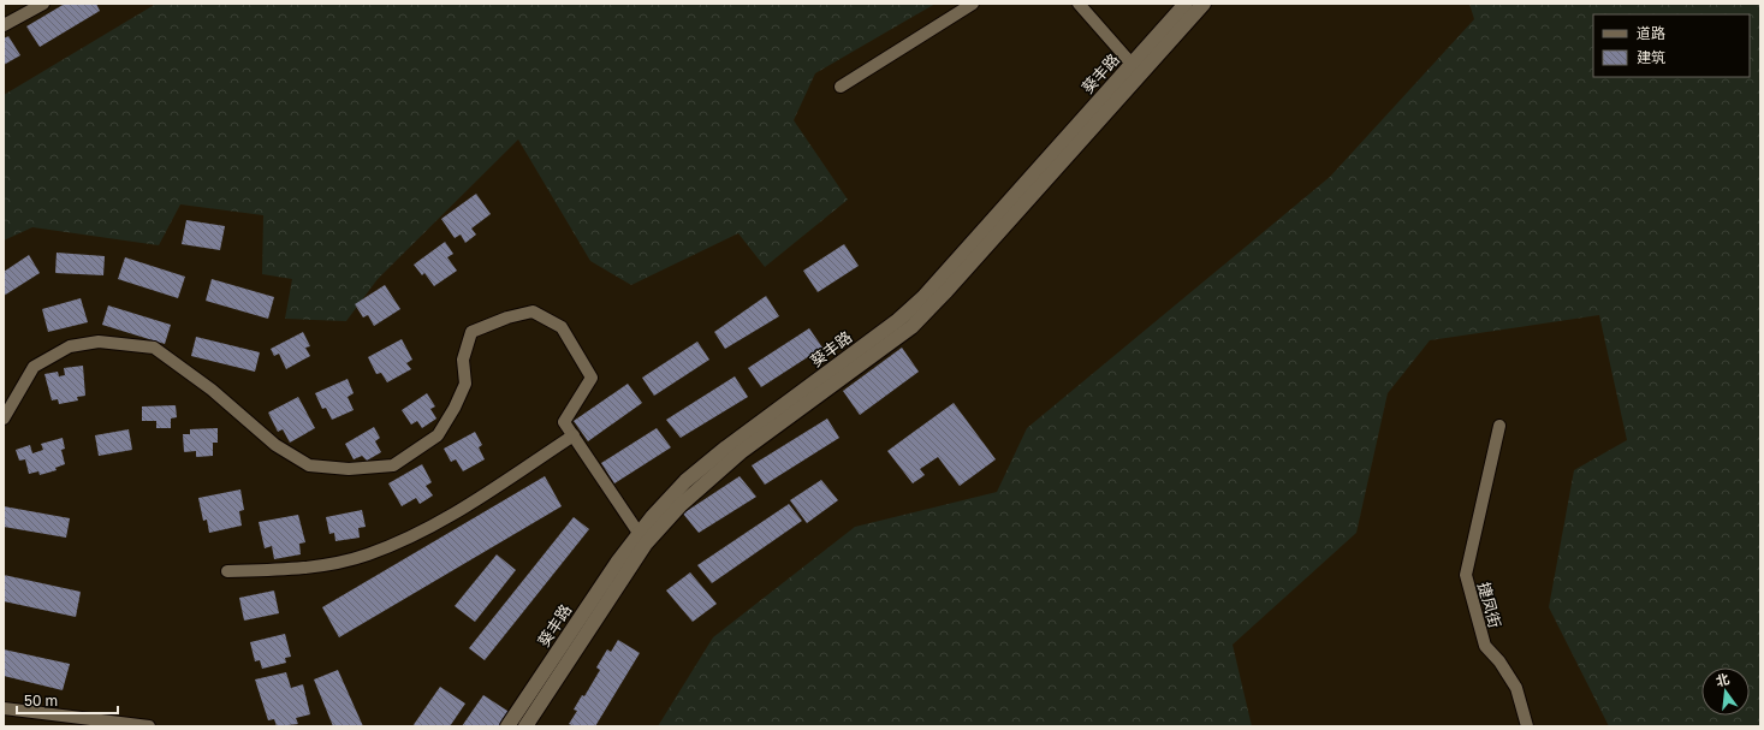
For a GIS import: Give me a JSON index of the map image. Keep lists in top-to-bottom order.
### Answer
{
  "streets": {
    "main road": ["葵丰路"],
    "street": ["捷凤街"]
  },
  "legend": ["道路", "建筑"],
  "scale_bar": "50 m",
  "north": "top"
}
